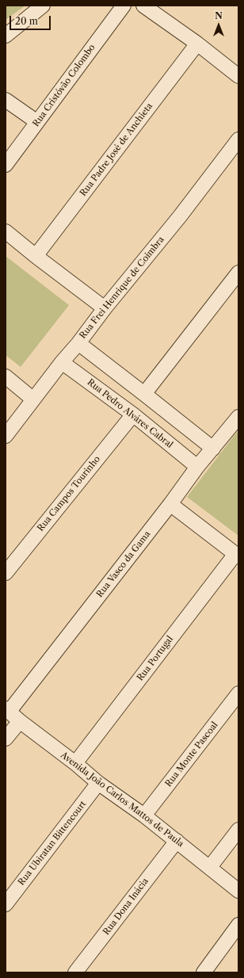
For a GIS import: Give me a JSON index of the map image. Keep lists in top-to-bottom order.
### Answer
{
  "streets": {
    "street": [
      "Rua Cristóvão Colombo",
      "Rua Padre José de Anchieta",
      "Rua Frei Henrique de Coimbra",
      "Rua Pedro Alváres Cabral",
      "Rua Campos Tourinho",
      "Rua Vasco da Gama",
      "Rua Portugal",
      "Rua Monte Pascoal",
      "Avenida João Carlos Mattos de Paula",
      "Rua Ubiratan Bittencourt",
      "Rua Dona Inácia"
    ]
  },
  "crossings": [
    ["Rua Frei Henrique de Coimbra", "Rua Pedro Alváres Cabral"],
    ["Rua Pedro Alváres Cabral", "Rua Campos Tourinho"],
    ["Rua Pedro Alváres Cabral", "Rua Vasco da Gama"],
    ["Rua Vasco da Gama", "Avenida João Carlos Mattos de Paula"],
    ["Rua Portugal", "Avenida João Carlos Mattos de Paula"],
    ["Rua Monte Pascoal", "Avenida João Carlos Mattos de Paula"],
    ["Avenida João Carlos Mattos de Paula", "Rua Ubiratan Bittencourt"],
    ["Avenida João Carlos Mattos de Paula", "Rua Dona Inácia"]
  ],
  "scale_bar": "20 m",
  "north": "top"
}
